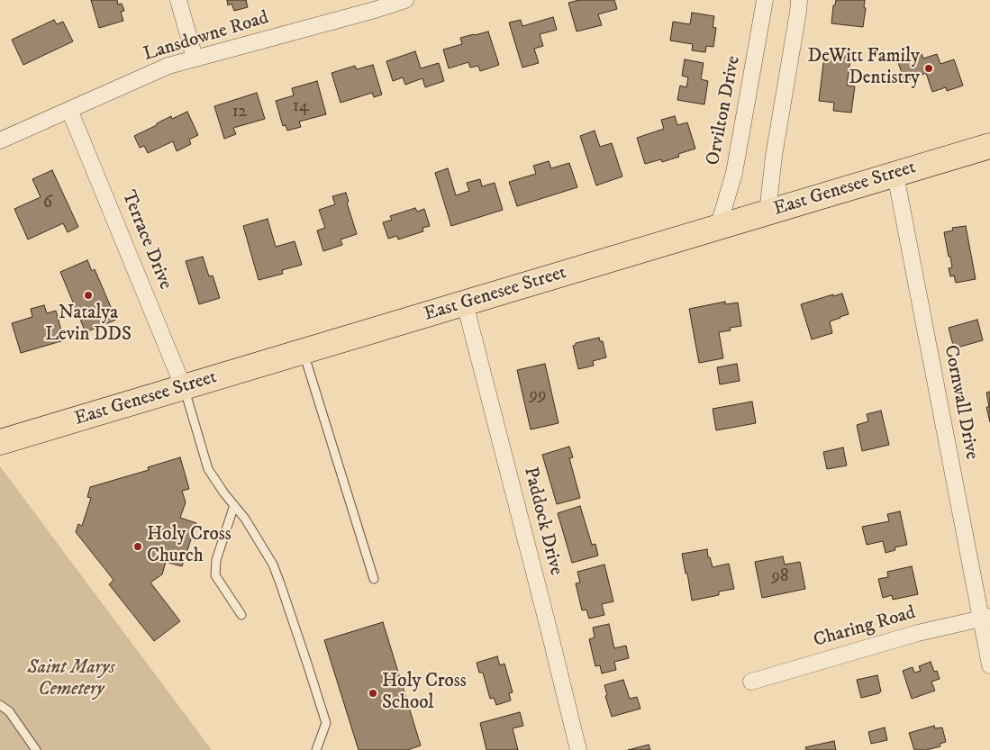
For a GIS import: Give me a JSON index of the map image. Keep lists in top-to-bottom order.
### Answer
{
  "streets": {
    "main road": ["East Genesee Street"],
    "street": [
      "Lansdowne Road",
      "Orvilton Drive",
      "Terrace Drive",
      "Cornwall Drive",
      "Paddock Drive",
      "Charing Road"
    ]
  },
  "crossings": [
    ["Lansdowne Road", "Terrace Drive"],
    ["Orvilton Drive", "East Genesee Street"],
    ["East Genesee Street", "Terrace Drive"],
    ["East Genesee Street", "Cornwall Drive"],
    ["East Genesee Street", "Paddock Drive"],
    ["Cornwall Drive", "Charing Road"]
  ],
  "parks": ["Saint Marys Cemetery"],
  "places": [
    "DeWitt Family Dentistry",
    "Natalya Levin DDS",
    "Holy Cross Church",
    "Holy Cross School"
  ],
  "house_numbers": [
    "14",
    "12",
    "6",
    "99",
    "98"
  ]
}
